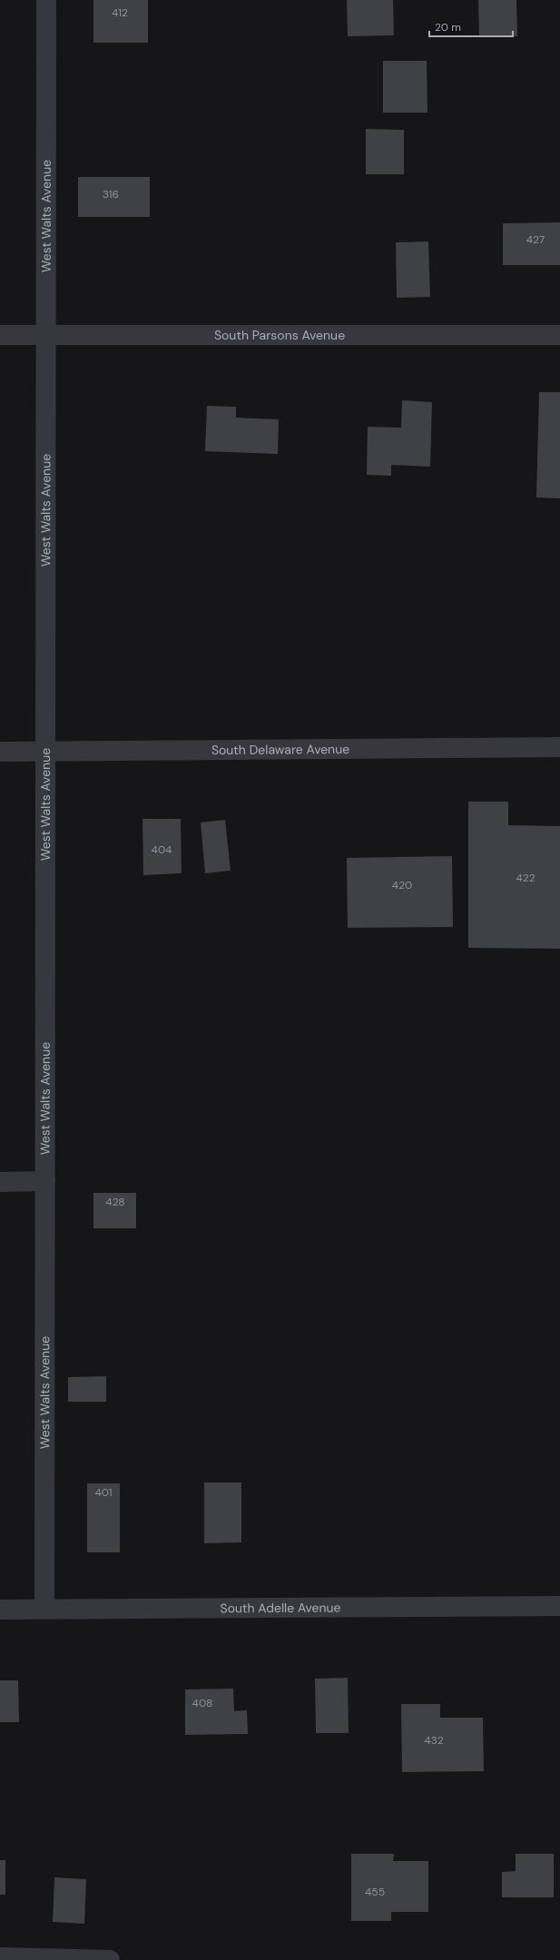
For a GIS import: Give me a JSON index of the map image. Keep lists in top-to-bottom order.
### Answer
{
  "streets": {
    "street": [
      "West Walts Avenue",
      "South Parsons Avenue",
      "South Delaware Avenue",
      "South Adelle Avenue"
    ]
  },
  "crossings": [
    ["West Walts Avenue", "South Parsons Avenue"],
    ["West Walts Avenue", "South Delaware Avenue"],
    ["West Walts Avenue", "South Adelle Avenue"]
  ],
  "house_numbers": [
    "412",
    "316",
    "427",
    "404",
    "422",
    "420",
    "428",
    "401",
    "408",
    "432",
    "455"
  ],
  "scale_bar": "20 m"
}
